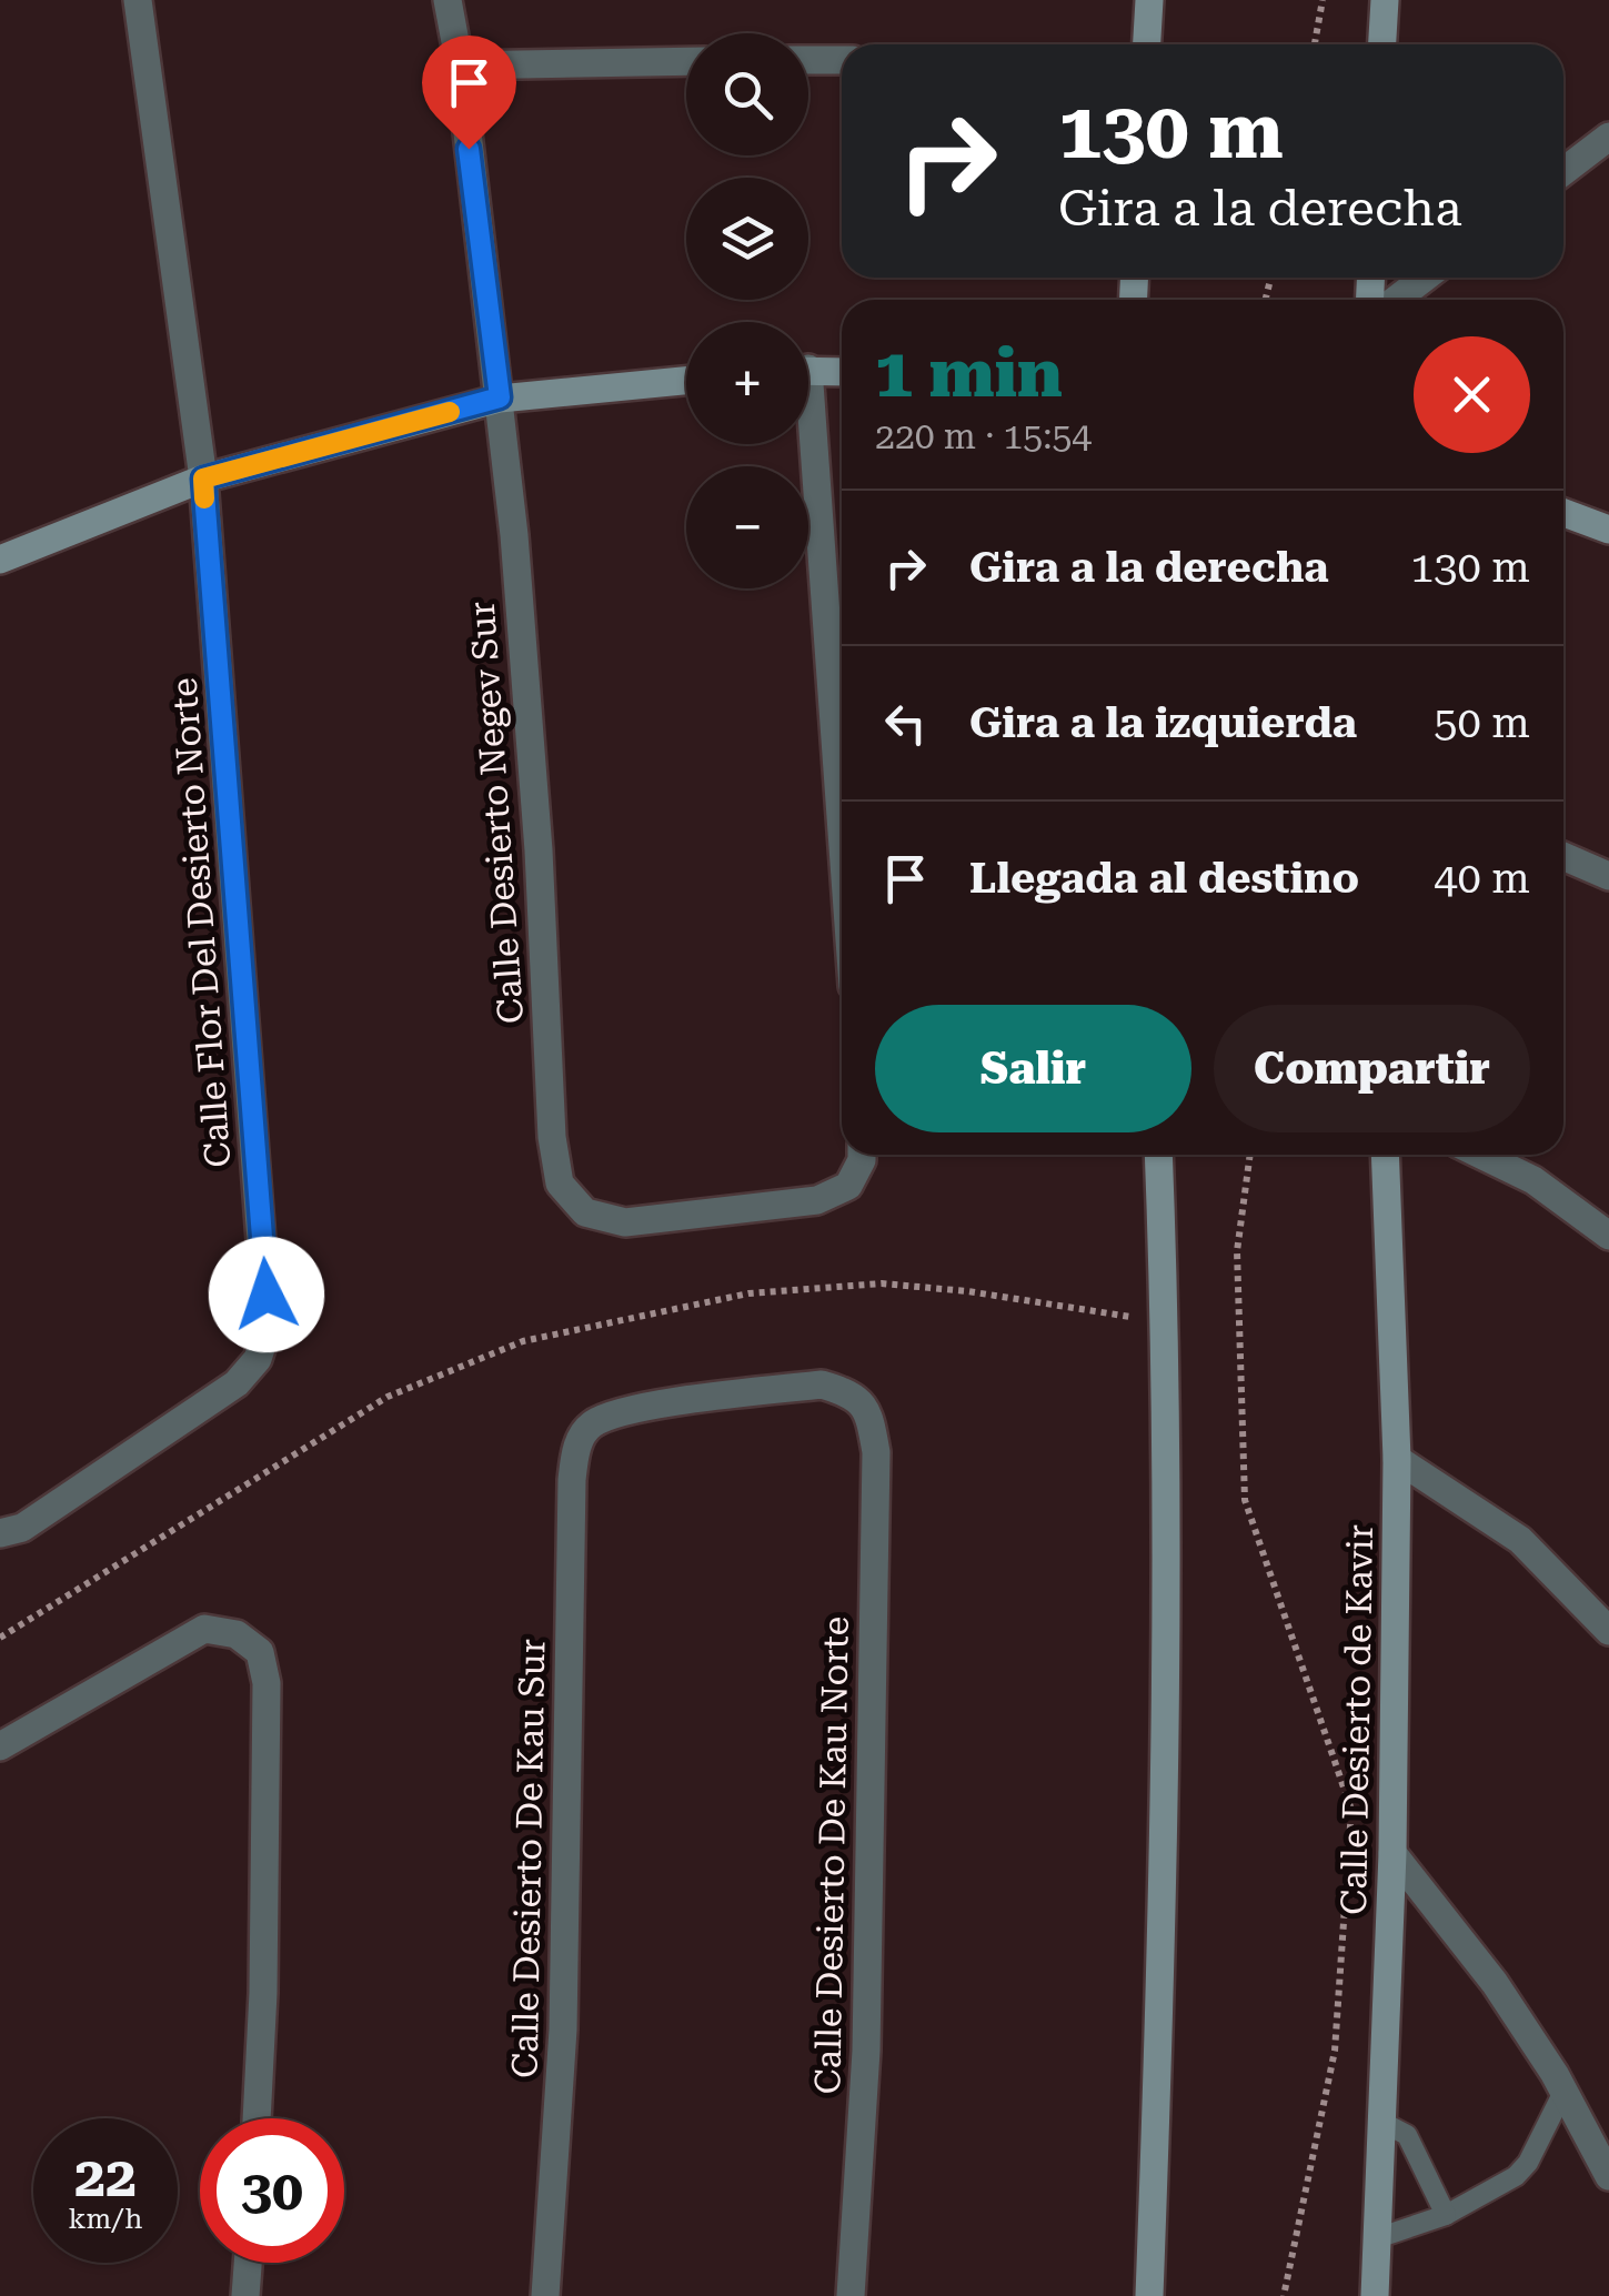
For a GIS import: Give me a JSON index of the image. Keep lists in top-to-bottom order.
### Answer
{
  "streets": {
    "street": [
      "Calle Desierto Negev Sur",
      "Calle Flor Del Desierto Norte",
      "Calle Desierto de Kavir",
      "Calle Desierto De Kau Norte",
      "Calle Desierto De Kau Sur"
    ]
  },
  "crossings": [
    ["Calle Desierto De Kau Norte", "Calle Desierto De Kau Sur"]
  ],
  "page": {
    "map_buttons": ["+", "−"],
    "turn": ["130 m", "Gira a la derecha"],
    "heading": ["1 min", "220 m · 15:54"],
    "list": [
      {
        "name": "Gira a la derecha",
        "value": "130 m"
      },
      {
        "name": "Gira a la izquierda",
        "value": "50 m"
      },
      {
        "name": "Llegada al destino",
        "value": "40 m"
      }
    ],
    "buttons": ["Salir", "Compartir"],
    "speed": "22 km/h",
    "limit": "30"
  }
}
